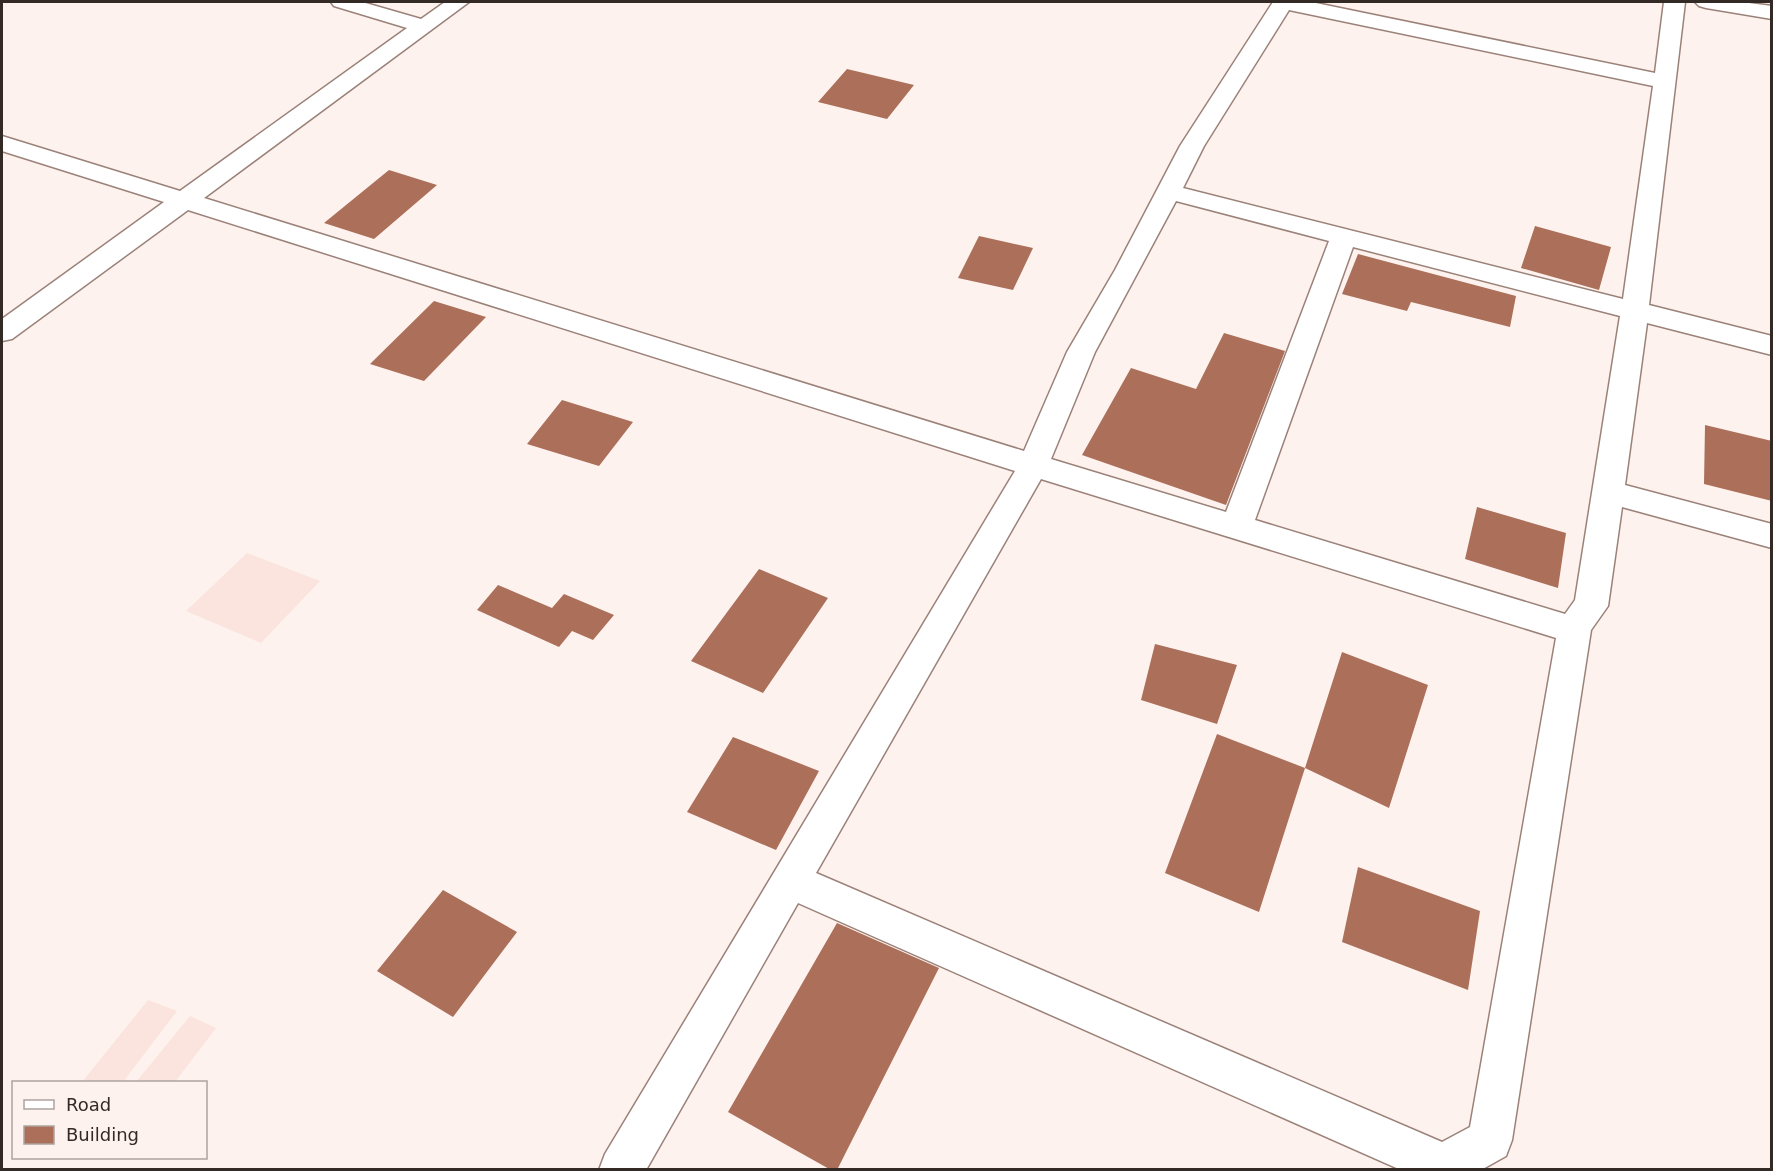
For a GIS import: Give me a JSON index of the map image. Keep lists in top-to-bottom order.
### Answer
{
  "legend": ["Road", "Building"]
}
